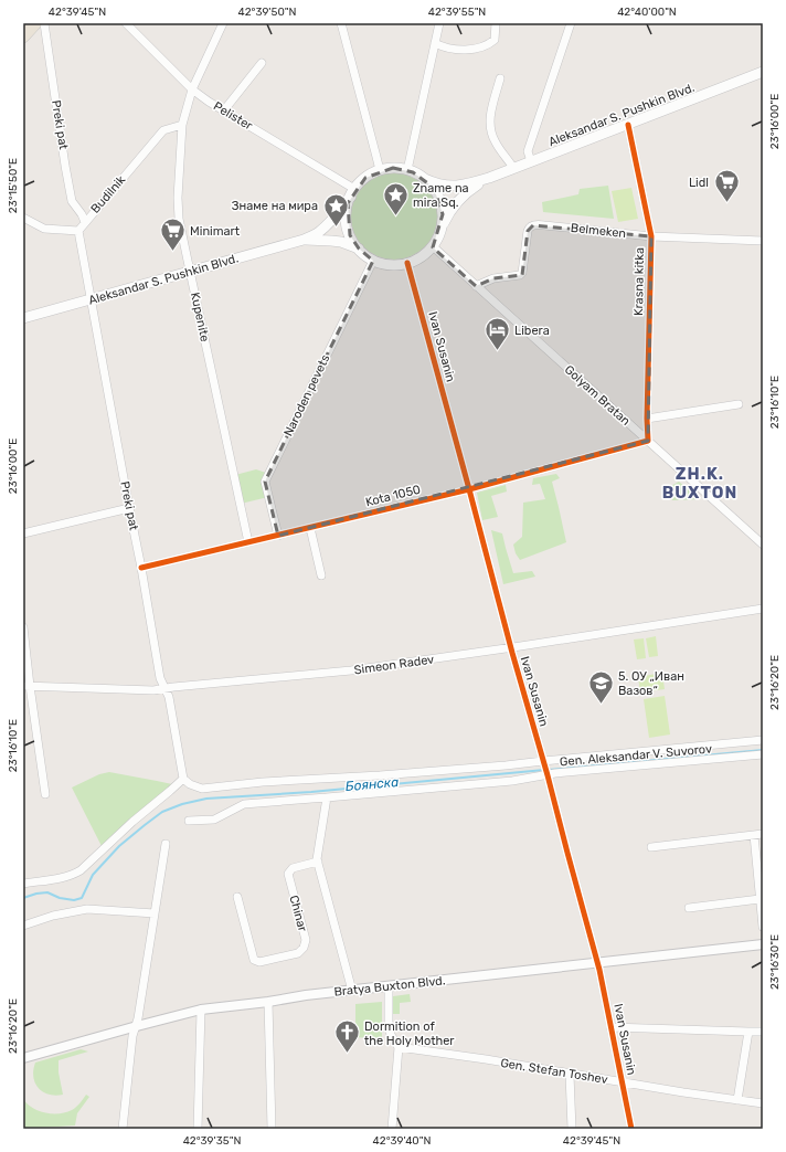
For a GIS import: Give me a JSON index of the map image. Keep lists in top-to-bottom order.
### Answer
{
  "streets": {
    "main road": ["Aleksandar S. Pushkin Blvd."],
    "street": [
      "Pelister",
      "Preki pat",
      "Budilnik",
      "Belmeken",
      "Krasna kitka",
      "Kupenite",
      "Ivan Susanin",
      "Naroden pevets",
      "Golyam Bratan",
      "Kota 1050",
      "Simeon Radev",
      "Gen. Aleksandar V. Suvorov",
      "Chinar",
      "Bratya Buxton Blvd.",
      "Gen. Stefan Toshev"
    ]
  },
  "crossings": [
    ["Aleksandar S. Pushkin Blvd.", "Pelister"],
    ["Aleksandar S. Pushkin Blvd.", "Preki pat"],
    ["Aleksandar S. Pushkin Blvd.", "Krasna kitka"],
    ["Aleksandar S. Pushkin Blvd.", "Kupenite"],
    ["Aleksandar S. Pushkin Blvd.", "Ivan Susanin"],
    ["Aleksandar S. Pushkin Blvd.", "Naroden pevets"],
    ["Aleksandar S. Pushkin Blvd.", "Golyam Bratan"],
    ["Pelister", "Kupenite"],
    ["Pelister", "Ivan Susanin"],
    ["Pelister", "Naroden pevets"],
    ["Pelister", "Golyam Bratan"],
    ["Preki pat", "Budilnik"],
    ["Preki pat", "Kota 1050"],
    ["Preki pat", "Simeon Radev"],
    ["Preki pat", "Gen. Aleksandar V. Suvorov"],
    ["Budilnik", "Kupenite"],
    ["Belmeken", "Krasna kitka"],
    ["Belmeken", "Golyam Bratan"],
    ["Krasna kitka", "Golyam Bratan"],
    ["Krasna kitka", "Kota 1050"],
    ["Kupenite", "Kota 1050"],
    ["Ivan Susanin", "Naroden pevets"],
    ["Ivan Susanin", "Golyam Bratan"],
    ["Ivan Susanin", "Kota 1050"],
    ["Ivan Susanin", "Simeon Radev"],
    ["Ivan Susanin", "Gen. Aleksandar V. Suvorov"],
    ["Ivan Susanin", "Bratya Buxton Blvd."],
    ["Ivan Susanin", "Gen. Stefan Toshev"],
    ["Naroden pevets", "Golyam Bratan"],
    ["Naroden pevets", "Kota 1050"],
    ["Golyam Bratan", "Kota 1050"]
  ],
  "districts": ["ZH.K. BUXTON"],
  "water": ["Боянска"],
  "places": {
    "supermarket": ["Lidl", "Minimart"],
    "place": ["Zname na mira Sq.", "Знаме на мира"],
    "hotel": ["Libera"],
    "school or university": ["5. ОУ „Иван Вазов“"],
    "church": ["Dormition of the Holy Mother"]
  },
  "coordinates": [
    "42°39'45\"N",
    "42°39'50\"N",
    "42°39'55\"N",
    "42°40'00\"N",
    "23°16'00\"E",
    "23°15'50\"E",
    "23°16'10\"E",
    "23°16'20\"E",
    "23°16'30\"E",
    "42°39'35\"N",
    "42°39'40\"N"
  ]
}
